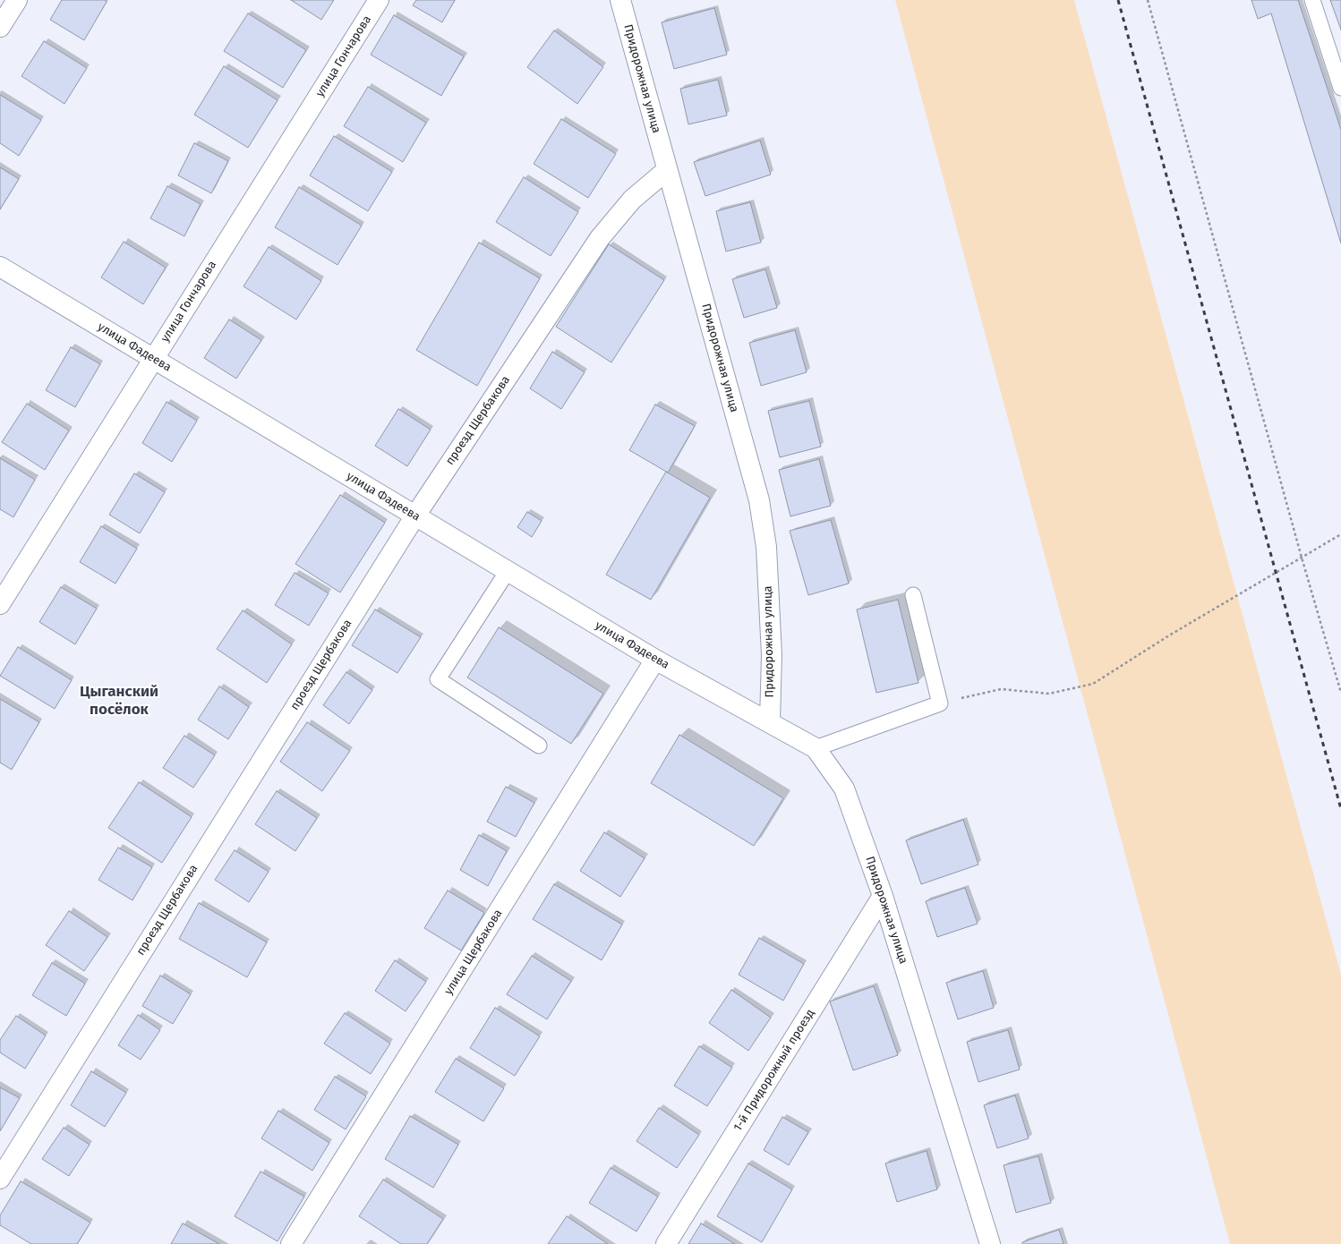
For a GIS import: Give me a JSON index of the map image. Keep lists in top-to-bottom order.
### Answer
{
  "streets": {
    "street": [
      "улица Гончарова",
      "Придорожная улица",
      "улица Фадеева",
      "проезд Щербакова",
      "улица Щербакова",
      "1-й Придорожный проезд"
    ]
  },
  "crossings": [
    ["улица Гончарова", "улица Фадеева"],
    ["Придорожная улица", "улица Фадеева"],
    ["Придорожная улица", "проезд Щербакова"],
    ["Придорожная улица", "1-й Придорожный проезд"],
    ["улица Фадеева", "проезд Щербакова"],
    ["улица Фадеева", "улица Щербакова"]
  ],
  "districts": ["Цыганский посёлок"]
}
